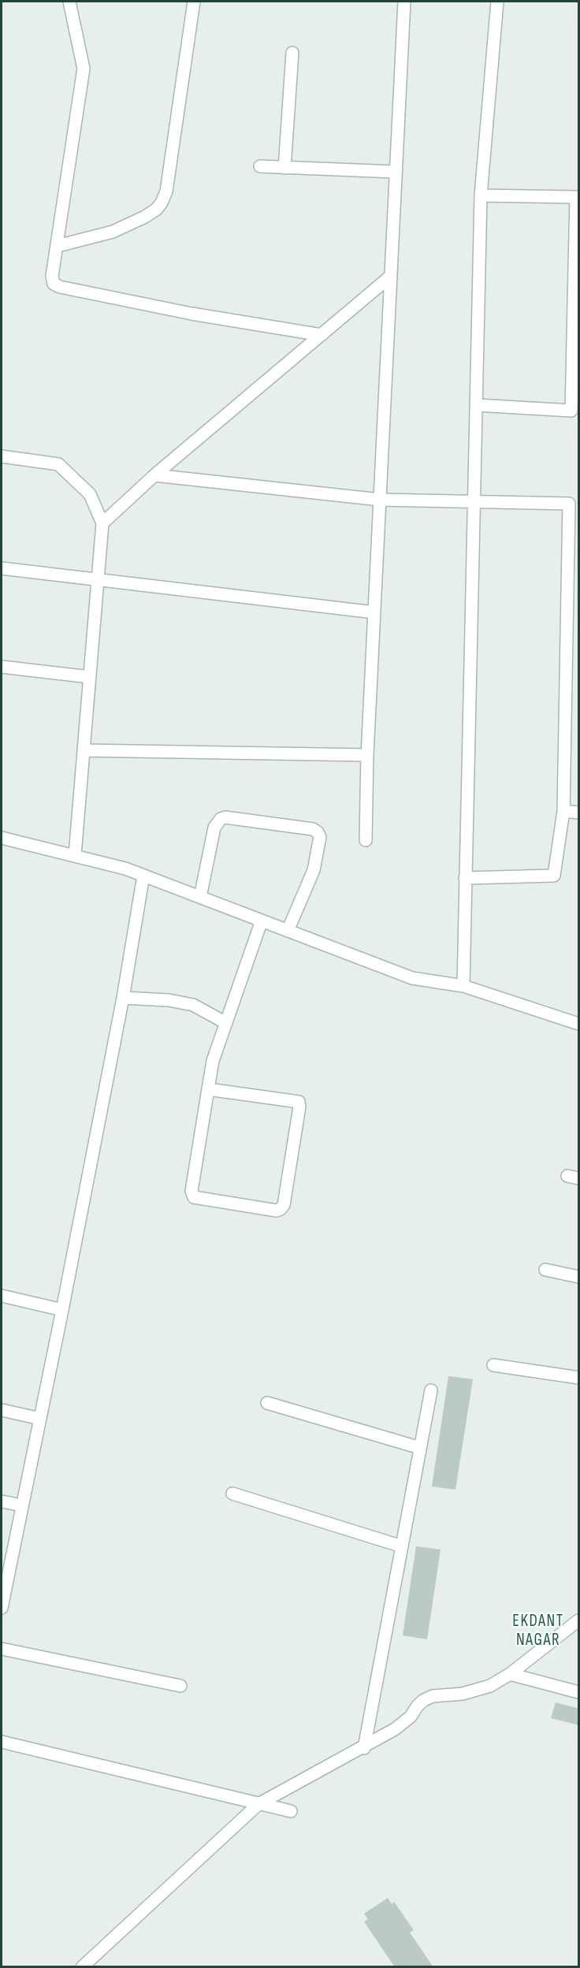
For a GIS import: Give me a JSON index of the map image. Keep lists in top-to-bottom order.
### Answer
{
  "districts": ["EKDANT NAGAR"]
}
